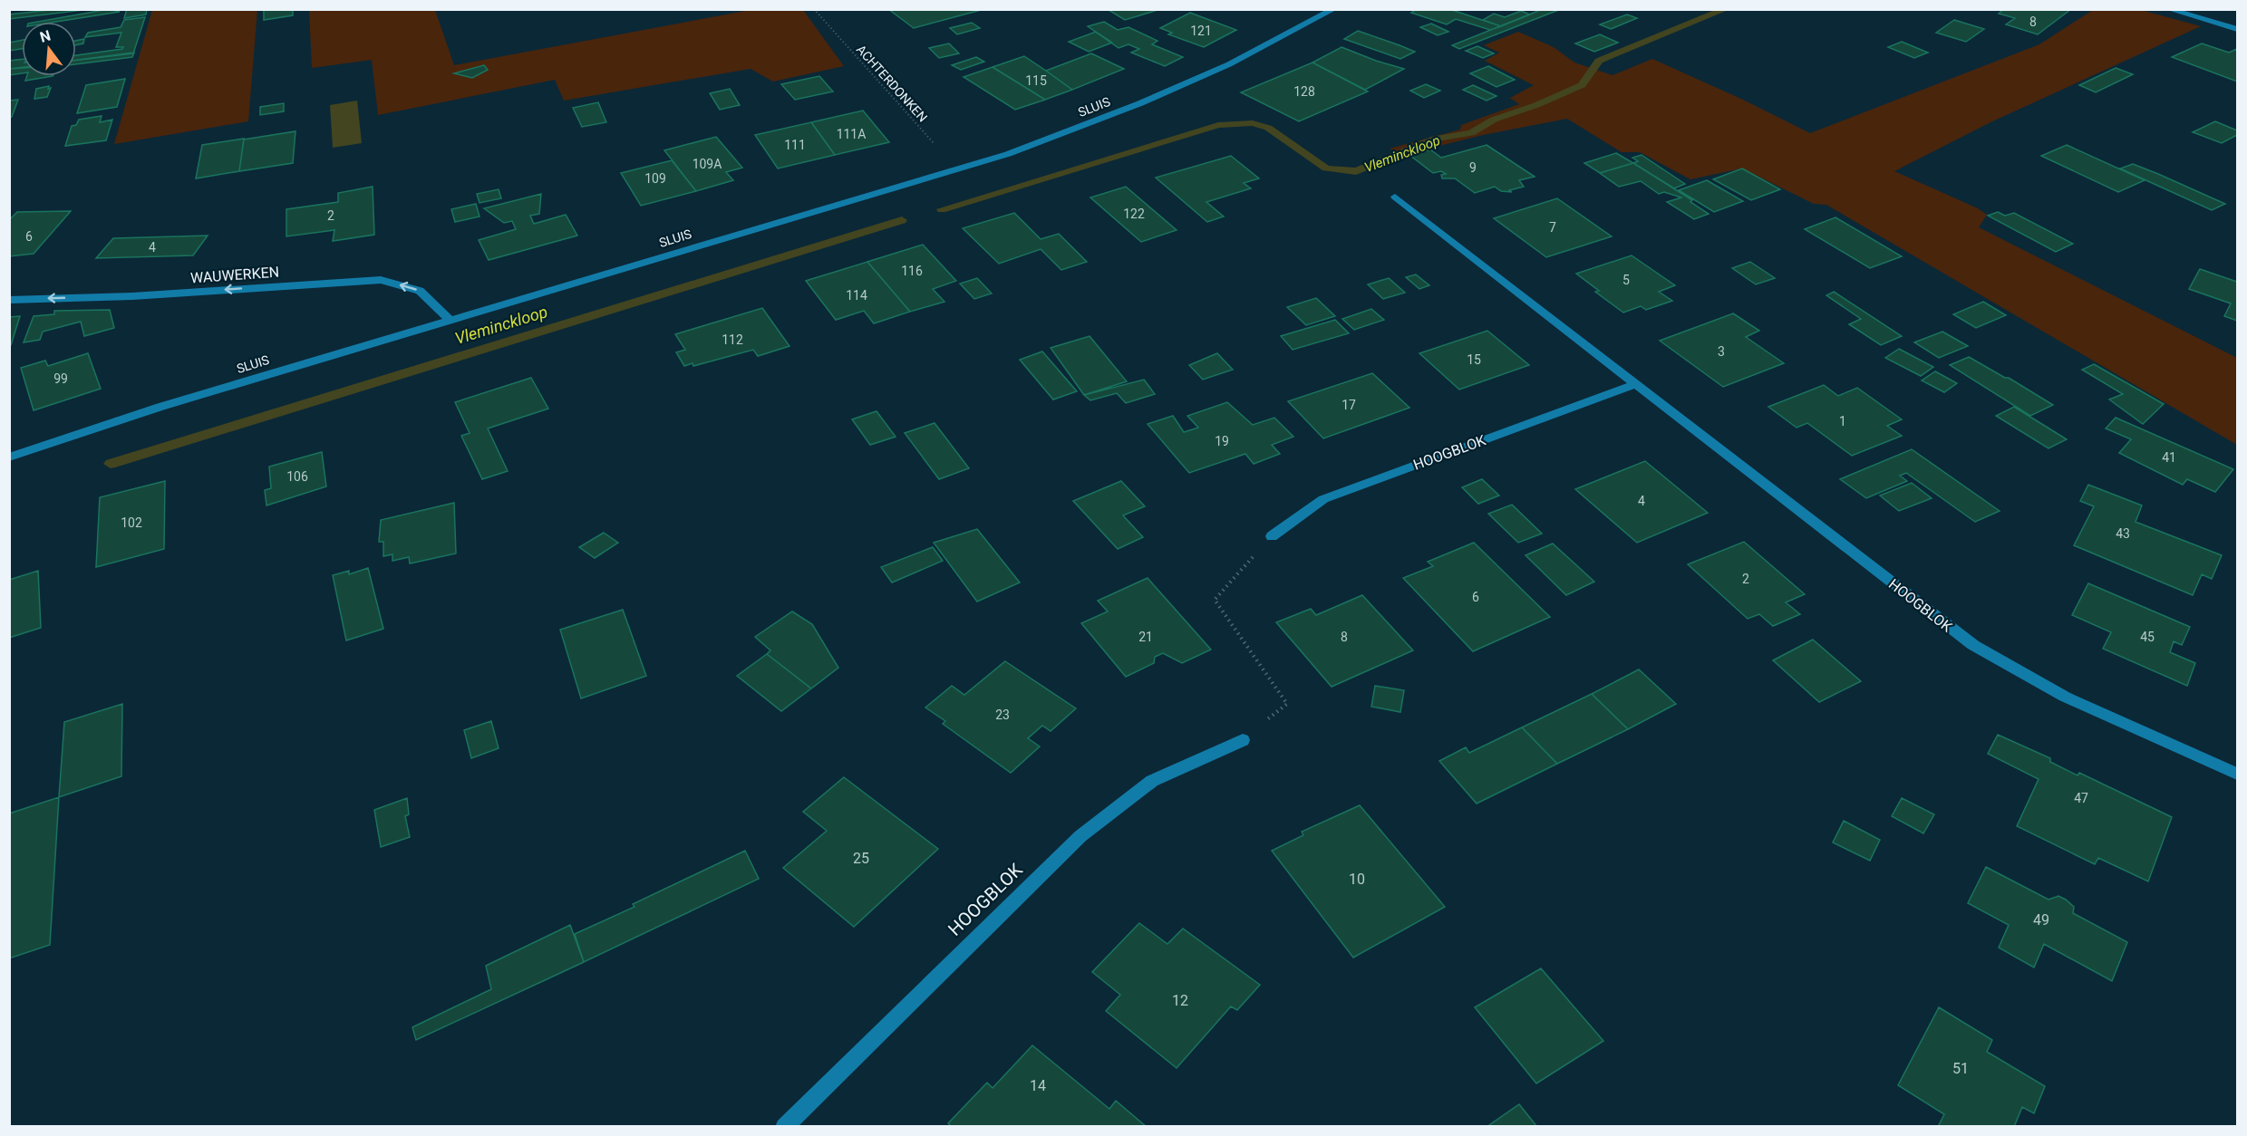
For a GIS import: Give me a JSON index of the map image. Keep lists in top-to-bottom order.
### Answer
{
  "streets": {
    "street": ["SLUIS", "WAUWERKEN", "HOOGBLOK"],
    "path": ["ACHTERDONKEN"]
  },
  "crossings": [
    ["ACHTERDONKEN", "SLUIS"],
    ["SLUIS", "WAUWERKEN"]
  ],
  "one_way": ["WAUWERKEN"],
  "water": ["Vleminckloop"],
  "house_numbers": [
    "8",
    "121",
    "115",
    "128",
    "111A",
    "111",
    "109A",
    "9",
    "109",
    "122",
    "2",
    "7",
    "6",
    "4",
    "116",
    "5",
    "114",
    "112",
    "3",
    "15",
    "99",
    "17",
    "1",
    "19",
    "41",
    "106",
    "4",
    "102",
    "43",
    "2",
    "6",
    "21",
    "8",
    "45",
    "23",
    "47",
    "25",
    "10",
    "49",
    "12",
    "51",
    "14"
  ],
  "north": "top"
}
